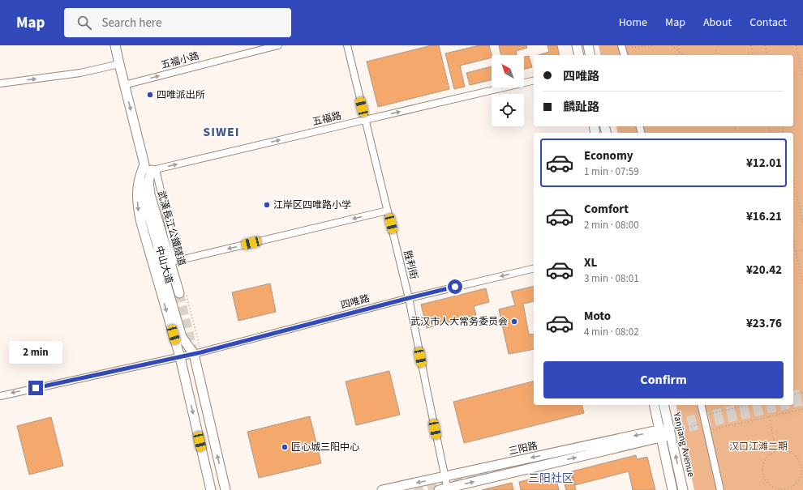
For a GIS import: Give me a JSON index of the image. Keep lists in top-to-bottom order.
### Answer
{
  "streets": {
    "main road": [
      "武漢長江公鐵隧道",
      "中山大道",
      "Yanjiang Avenue",
      "三阳路"
    ],
    "street": [
      "五福小路",
      "五福路",
      "胜利街",
      "四唯路"
    ]
  },
  "crossings": [
    ["五福小路", "中山大道"],
    ["五福路", "武漢長江公鐵隧道"],
    ["五福路", "中山大道"],
    ["五福路", "胜利街"],
    ["武漢長江公鐵隧道", "中山大道"],
    ["中山大道", "胜利街"],
    ["中山大道", "四唯路"],
    ["胜利街", "四唯路"],
    ["胜利街", "三阳路"],
    ["Yanjiang Avenue", "三阳路"]
  ],
  "one_way": ["五福小路", "五福路", "四唯路"],
  "districts": ["SIWEI", "三阳社区"],
  "parks": ["汉口江滩二期"],
  "places": [
    "四唯派出所",
    "江岸区四唯路小学",
    "武汉市人大常务委员会",
    "匠心城三阳中心"
  ],
  "north": "top left",
  "page": {
    "header": "Map",
    "search": "Search here",
    "nav": [
      "Home",
      "Map",
      "About",
      "Contact"
    ],
    "banner": ["四唯路", "麟趾路"],
    "list": [
      {
        "name": "Economy",
        "note": "1 min · 07:59",
        "value": "¥12.01"
      },
      {
        "name": "Comfort",
        "note": "2 min · 08:00",
        "value": "¥16.21"
      },
      {
        "name": "XL",
        "note": "3 min · 08:01",
        "value": "¥20.42"
      },
      {
        "name": "Moto",
        "note": "4 min · 08:02",
        "value": "¥23.76"
      }
    ],
    "bubble": "2 min",
    "buttons": "Confirm"
  }
}
